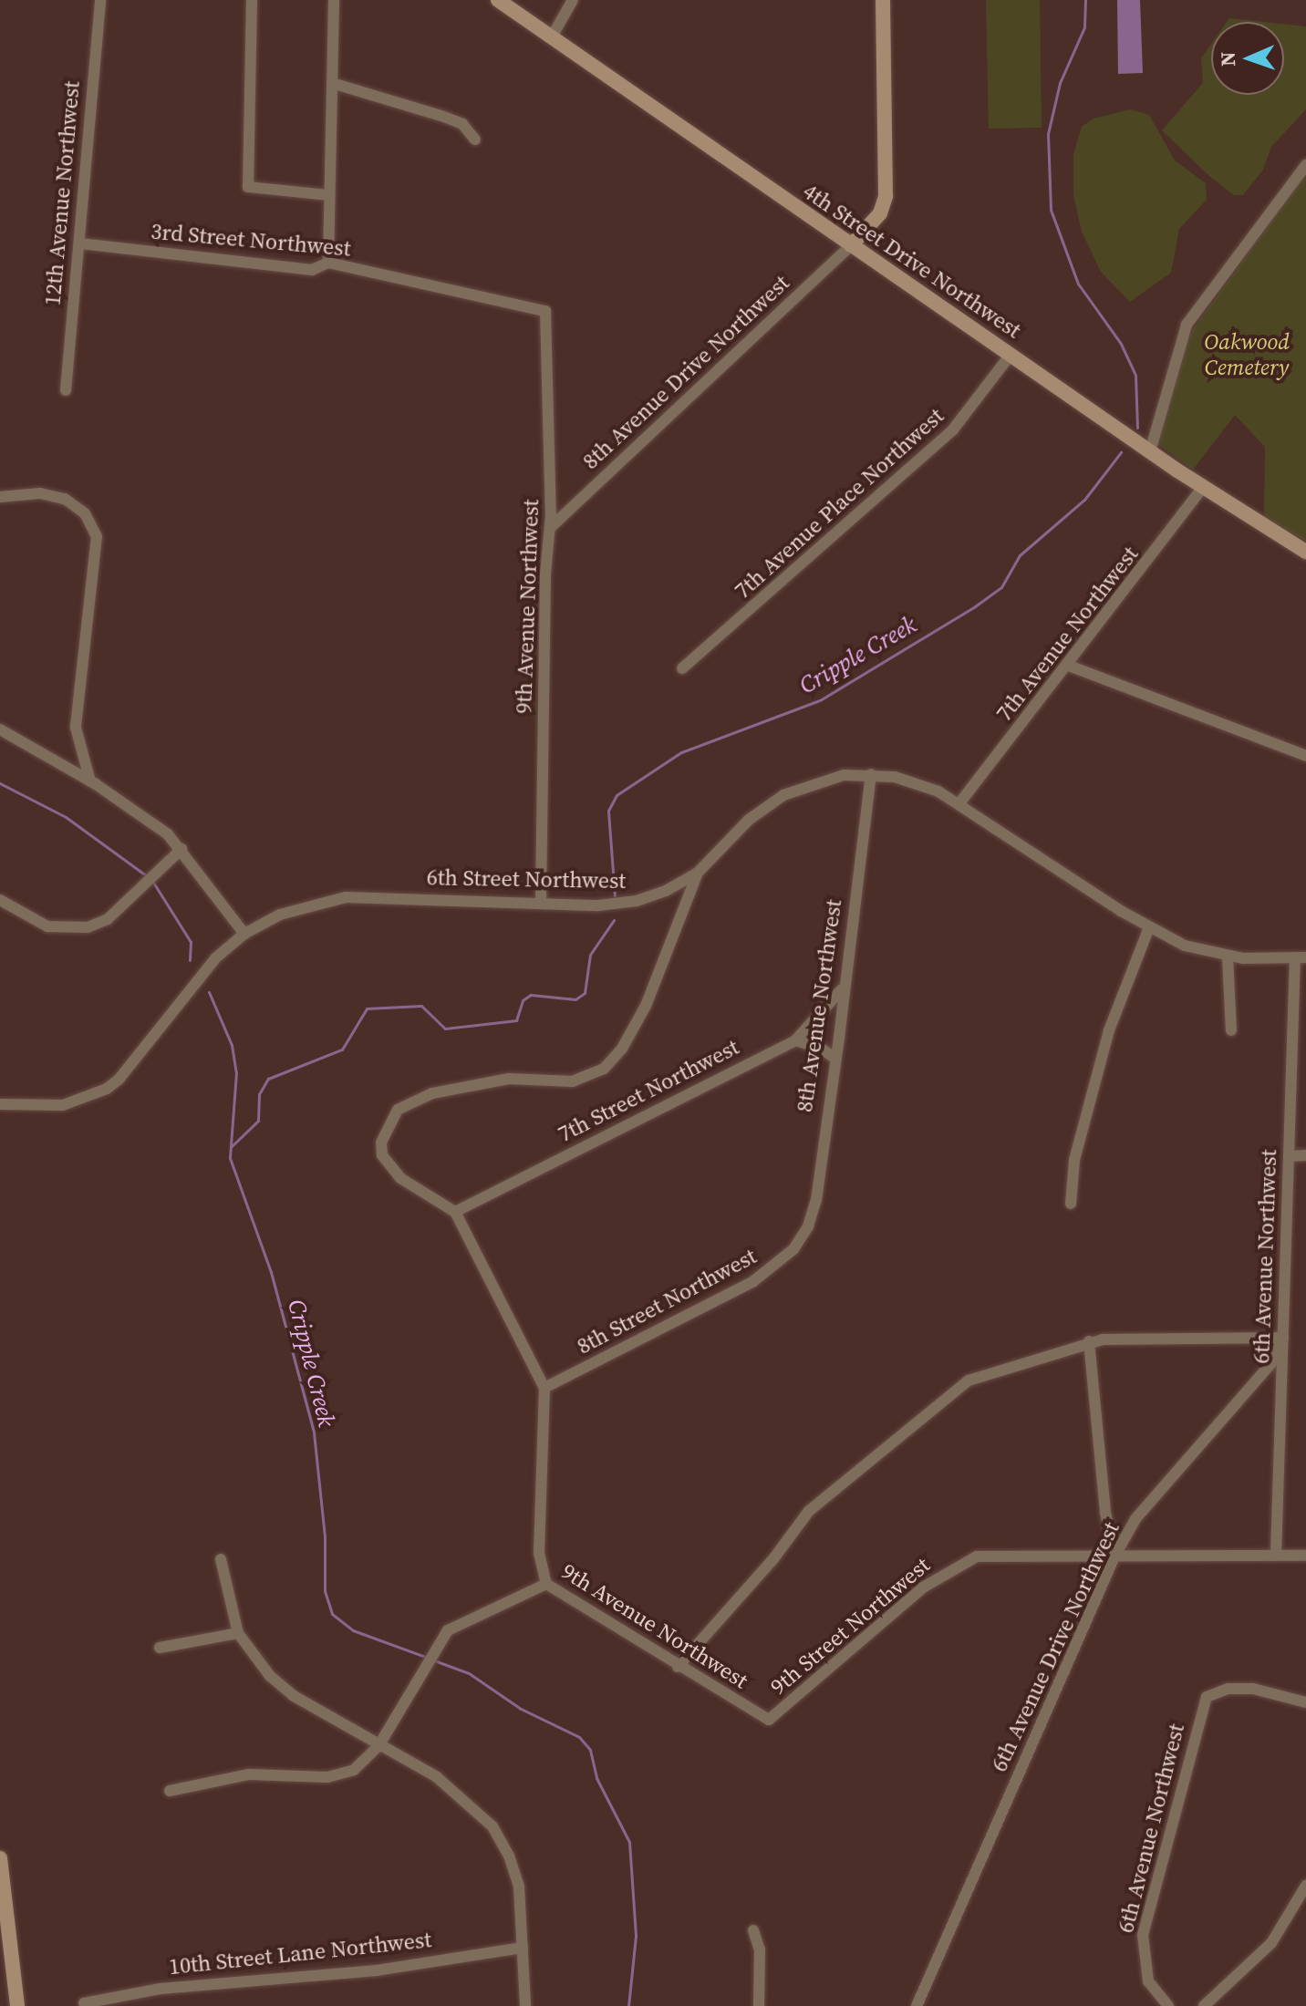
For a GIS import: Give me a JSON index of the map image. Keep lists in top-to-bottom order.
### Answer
{
  "streets": {
    "main road": ["4th Street Drive Northwest"],
    "street": [
      "12th Avenue Northwest",
      "3rd Street Northwest",
      "8th Avenue Drive Northwest",
      "7th Avenue Place Northwest",
      "9th Avenue Northwest",
      "7th Avenue Northwest",
      "6th Street Northwest",
      "8th Avenue Northwest",
      "7th Street Northwest",
      "6th Avenue Northwest",
      "8th Street Northwest",
      "9th Street Northwest",
      "6th Avenue Drive Northwest",
      "10th Street Lane Northwest"
    ]
  },
  "crossings": [
    ["12th Avenue Northwest", "3rd Street Northwest"],
    ["3rd Street Northwest", "9th Avenue Northwest"],
    ["4th Street Drive Northwest", "8th Avenue Drive Northwest"],
    ["4th Street Drive Northwest", "7th Avenue Place Northwest"],
    ["4th Street Drive Northwest", "7th Avenue Northwest"],
    ["8th Avenue Drive Northwest", "9th Avenue Northwest"],
    ["9th Avenue Northwest", "6th Street Northwest"],
    ["9th Avenue Northwest", "7th Street Northwest"],
    ["9th Avenue Northwest", "8th Street Northwest"],
    ["9th Avenue Northwest", "9th Street Northwest"],
    ["7th Avenue Northwest", "6th Street Northwest"],
    ["6th Street Northwest", "8th Avenue Northwest"],
    ["6th Street Northwest", "6th Avenue Northwest"],
    ["8th Avenue Northwest", "7th Street Northwest"],
    ["8th Avenue Northwest", "8th Street Northwest"],
    ["6th Avenue Northwest", "9th Street Northwest"],
    ["6th Avenue Northwest", "6th Avenue Drive Northwest"],
    ["9th Street Northwest", "6th Avenue Drive Northwest"]
  ],
  "water": ["Cripple Creek"],
  "parks": ["Oakwood Cemetery"],
  "north": "left"
}
